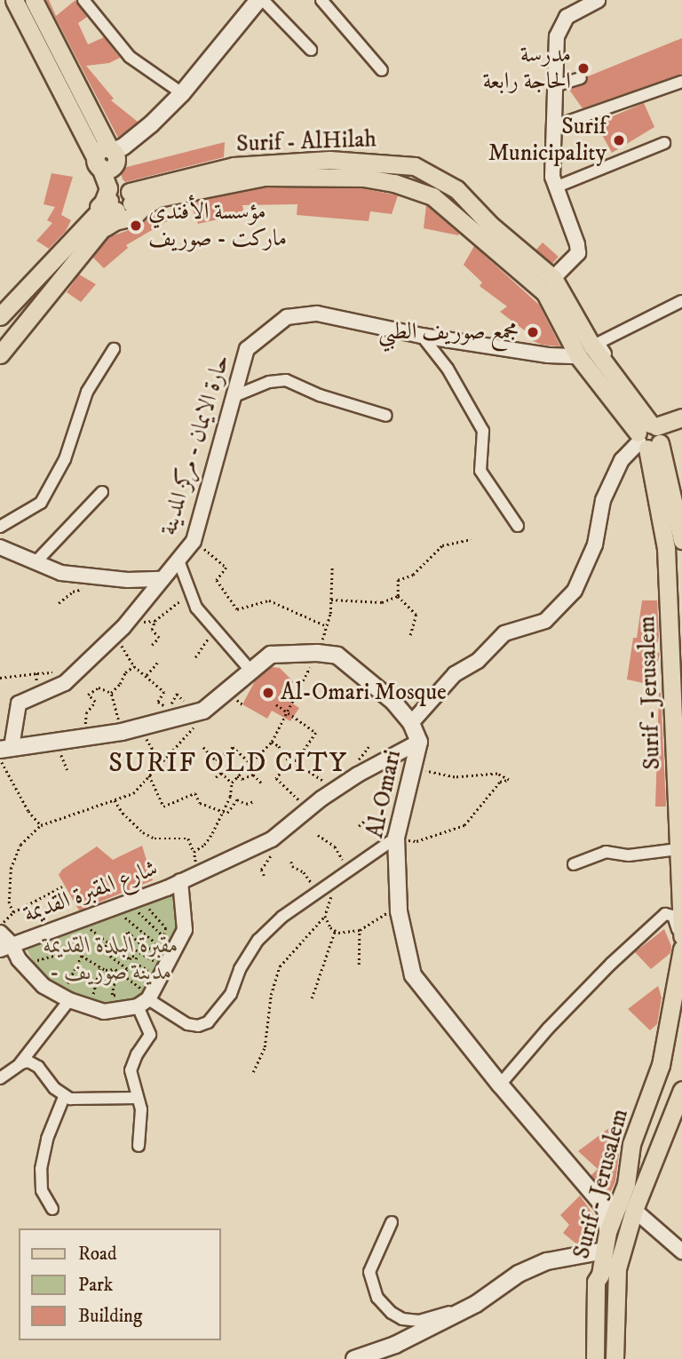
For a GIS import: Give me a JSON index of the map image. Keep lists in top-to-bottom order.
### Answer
{
  "streets": {
    "main road": ["Surif - AlHilah", "Surif - Jerusalem", "Al-Omari"],
    "street": ["حارة الايمان - مركز المدينة", "شارع المقبرة القديمة"]
  },
  "crossings": [
    ["Surif - AlHilah", "حارة الايمان - مركز المدينة"],
    ["Surif - AlHilah", "Surif - Jerusalem"],
    ["حارة الايمان - مركز المدينة", "Al-Omari"],
    ["Surif - Jerusalem", "Al-Omari"],
    ["Al-Omari", "شارع المقبرة القديمة"]
  ],
  "districts": ["SURIF OLD CITY"],
  "parks": ["مقبرة البلدة القديمة - مدينة صوريف"],
  "places": [
    "مدرسة الحاجة رابعة",
    "Surif Municipality",
    "مؤسسة الأفندي ماركت - صوريف",
    "مجمع صوريف الطبي",
    "Al-Omari Mosque"
  ],
  "legend": ["Road", "Park", "Building"]
}
